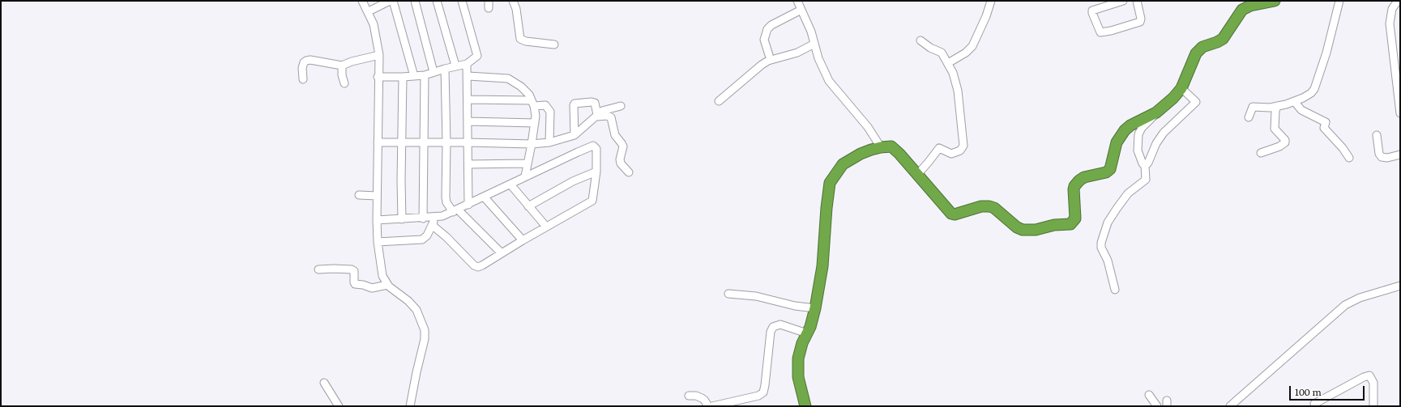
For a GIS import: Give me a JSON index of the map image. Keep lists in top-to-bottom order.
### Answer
{
  "scale_bar": "100 m"
}
